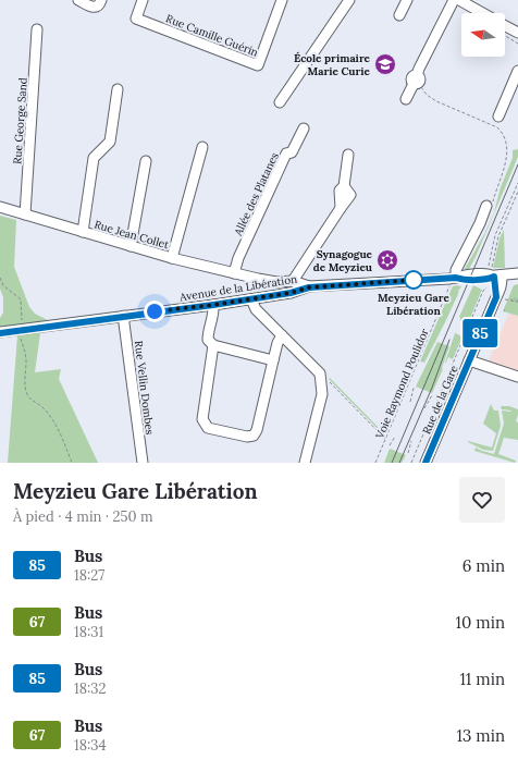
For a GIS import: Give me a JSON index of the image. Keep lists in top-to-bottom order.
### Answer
{
  "streets": {
    "street": [
      "Rue Camille Guérin",
      "Rue George Sand",
      "Allée des Platanes",
      "Rue Jean Collet",
      "Avenue de la Libération",
      "Rue Vellin Dombes",
      "Rue de la Gare"
    ],
    "path": ["Voie Raymond Poulidor"]
  },
  "crossings": [
    ["Rue George Sand", "Rue Jean Collet"],
    ["Allée des Platanes", "Rue Jean Collet"],
    ["Rue Jean Collet", "Avenue de la Libération"],
    ["Avenue de la Libération", "Voie Raymond Poulidor"],
    ["Avenue de la Libération", "Rue Vellin Dombes"],
    ["Avenue de la Libération", "Rue de la Gare"]
  ],
  "places": {
    "school or university": ["École primaire Marie Curie"],
    "synagogue": ["Synagogue de Meyzieu"],
    "other": ["Meyzieu Gare Libération"]
  },
  "lines": ["bus line 85"],
  "north": "left",
  "page": {
    "on_map": "85",
    "heading": ["Meyzieu Gare Libération", "À pied · 4 min · 250 m"],
    "list": [
      {
        "mark": "85",
        "name": "Bus",
        "note": "18:27",
        "value": "6 min"
      },
      {
        "mark": "67",
        "name": "Bus",
        "note": "18:31",
        "value": "10 min"
      },
      {
        "mark": "85",
        "name": "Bus",
        "note": "18:32",
        "value": "11 min"
      },
      {
        "mark": "67",
        "name": "Bus",
        "note": "18:34",
        "value": "13 min"
      }
    ]
  }
}
